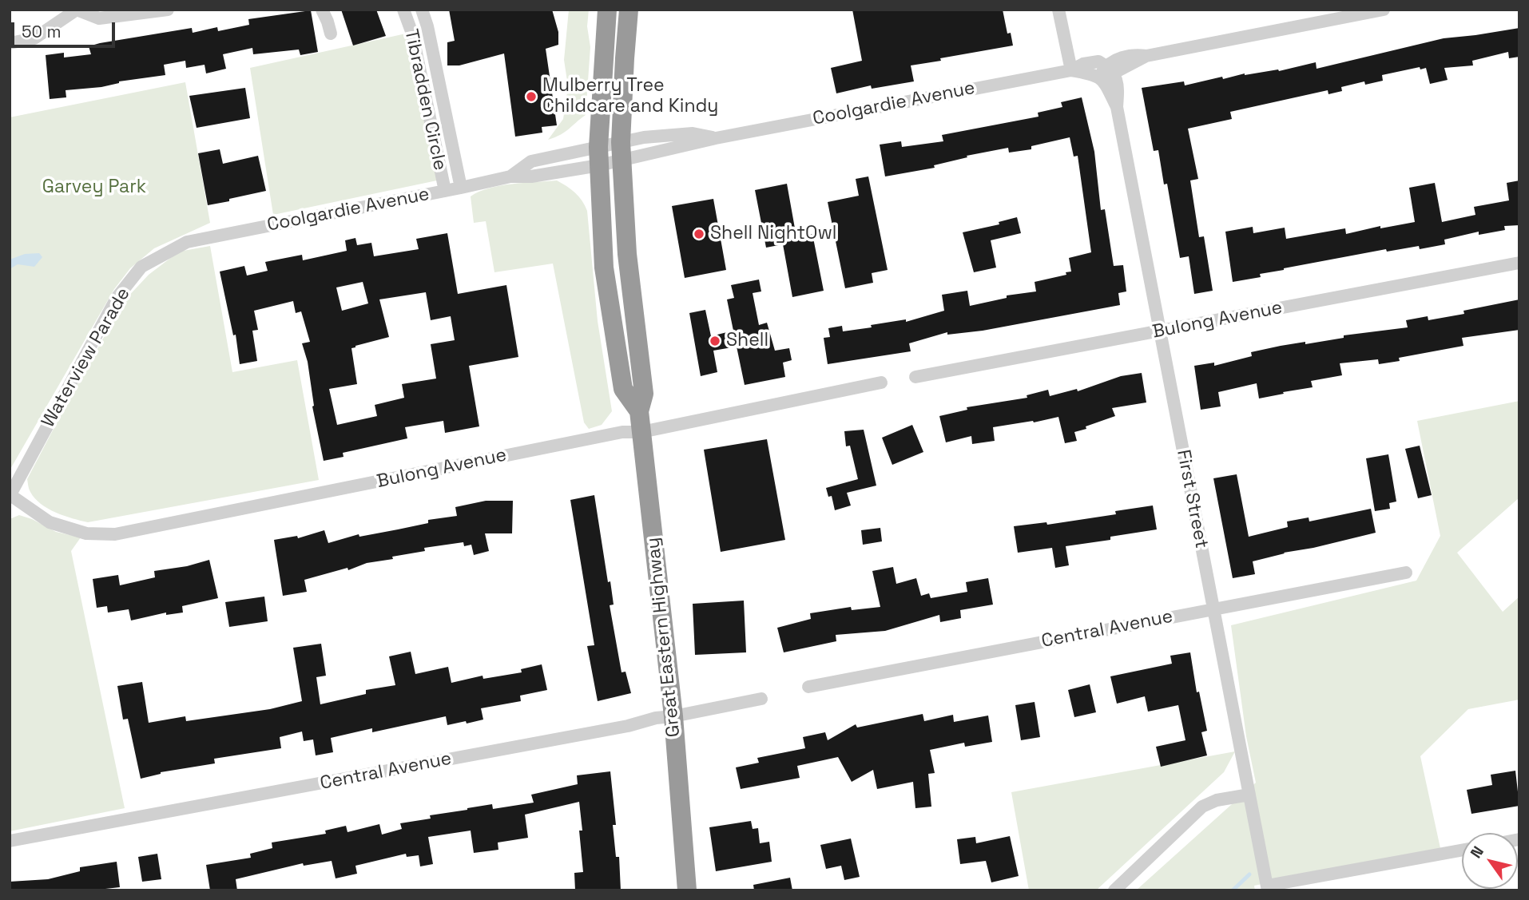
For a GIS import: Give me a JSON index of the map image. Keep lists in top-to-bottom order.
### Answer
{
  "streets": {
    "highway": ["Great Eastern Highway"],
    "street": [
      "Tibradden Circle",
      "Coolgardie Avenue",
      "Bulong Avenue",
      "Waterview Parade",
      "First Street",
      "Central Avenue"
    ]
  },
  "crossings": [
    ["Tibradden Circle", "Coolgardie Avenue"],
    ["Coolgardie Avenue", "Waterview Parade"],
    ["Coolgardie Avenue", "First Street"],
    ["Coolgardie Avenue", "Great Eastern Highway"],
    ["Bulong Avenue", "Waterview Parade"],
    ["Bulong Avenue", "First Street"],
    ["Bulong Avenue", "Great Eastern Highway"],
    ["First Street", "Central Avenue"],
    ["Central Avenue", "Great Eastern Highway"]
  ],
  "parks": ["Garvey Park"],
  "places": ["Mulberry Tree Childcare and Kindy", "Shell NightOwl", "Shell"],
  "scale_bar": "50 m",
  "north": "top left"
}
